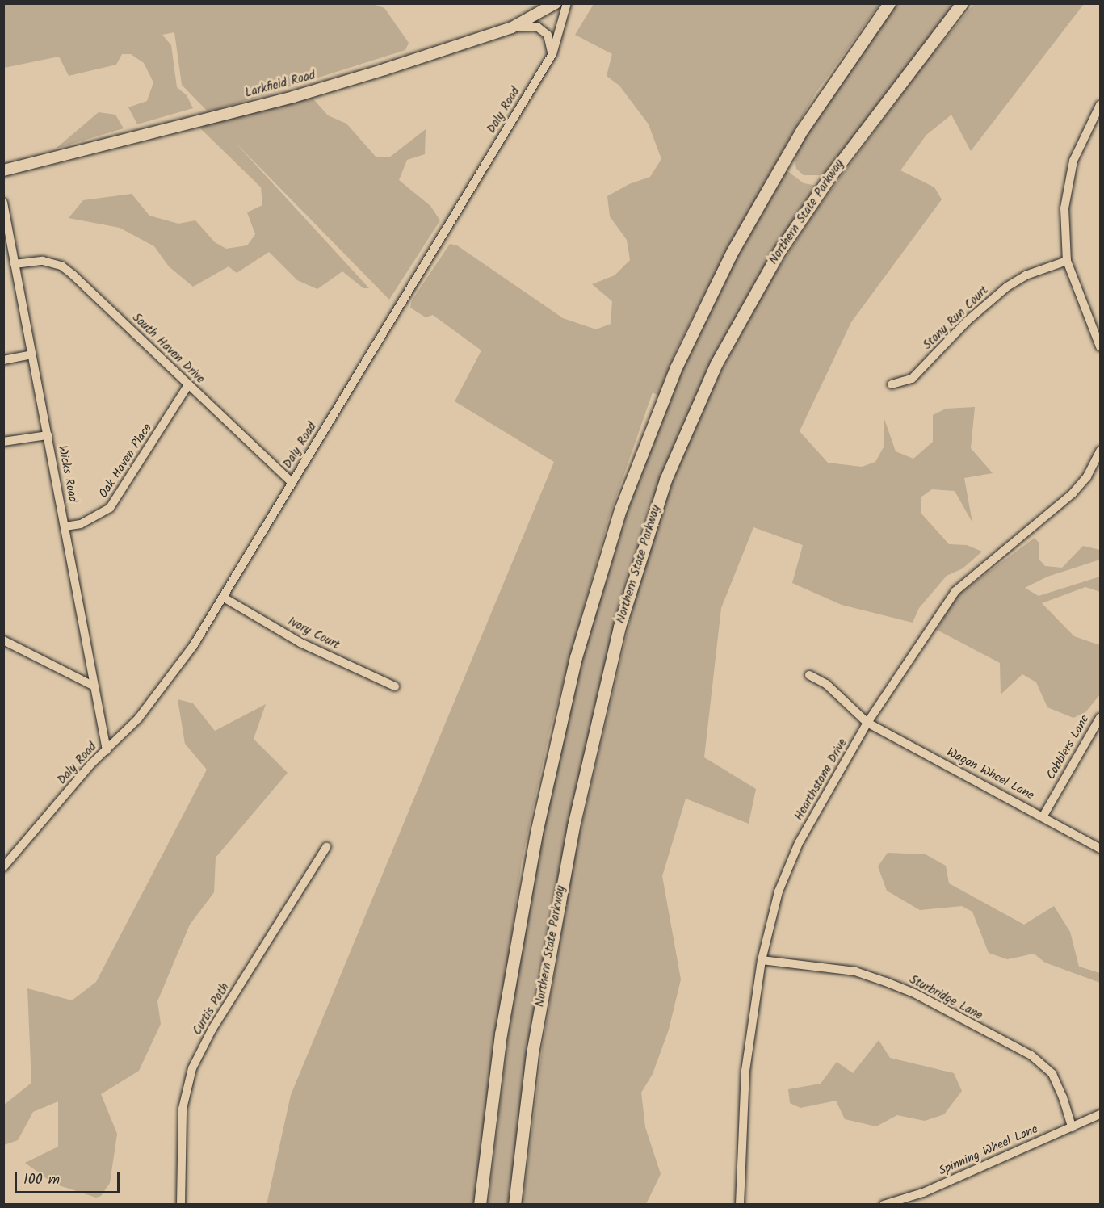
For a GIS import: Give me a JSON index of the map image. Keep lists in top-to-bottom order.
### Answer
{
  "streets": {
    "highway": ["Northern State Parkway"],
    "main road": ["Larkfield Road"],
    "street": [
      "Daly Road",
      "Stony Run Court",
      "South Haven Drive",
      "Oak Haven Place",
      "Wicks Road",
      "Ivory Court",
      "Cobblers Lane",
      "Wagon Wheel Lane",
      "Hearthstone Drive",
      "Sturbridge Lane",
      "Curtis Path",
      "Spinning Wheel Lane"
    ]
  },
  "crossings": [
    ["Daly Road", "South Haven Drive"],
    ["Daly Road", "Wicks Road"],
    ["Daly Road", "Ivory Court"],
    ["South Haven Drive", "Oak Haven Place"],
    ["South Haven Drive", "Wicks Road"],
    ["Oak Haven Place", "Wicks Road"],
    ["Cobblers Lane", "Wagon Wheel Lane"],
    ["Wagon Wheel Lane", "Hearthstone Drive"],
    ["Hearthstone Drive", "Sturbridge Lane"],
    ["Sturbridge Lane", "Spinning Wheel Lane"]
  ],
  "scale_bar": "100 m"
}
